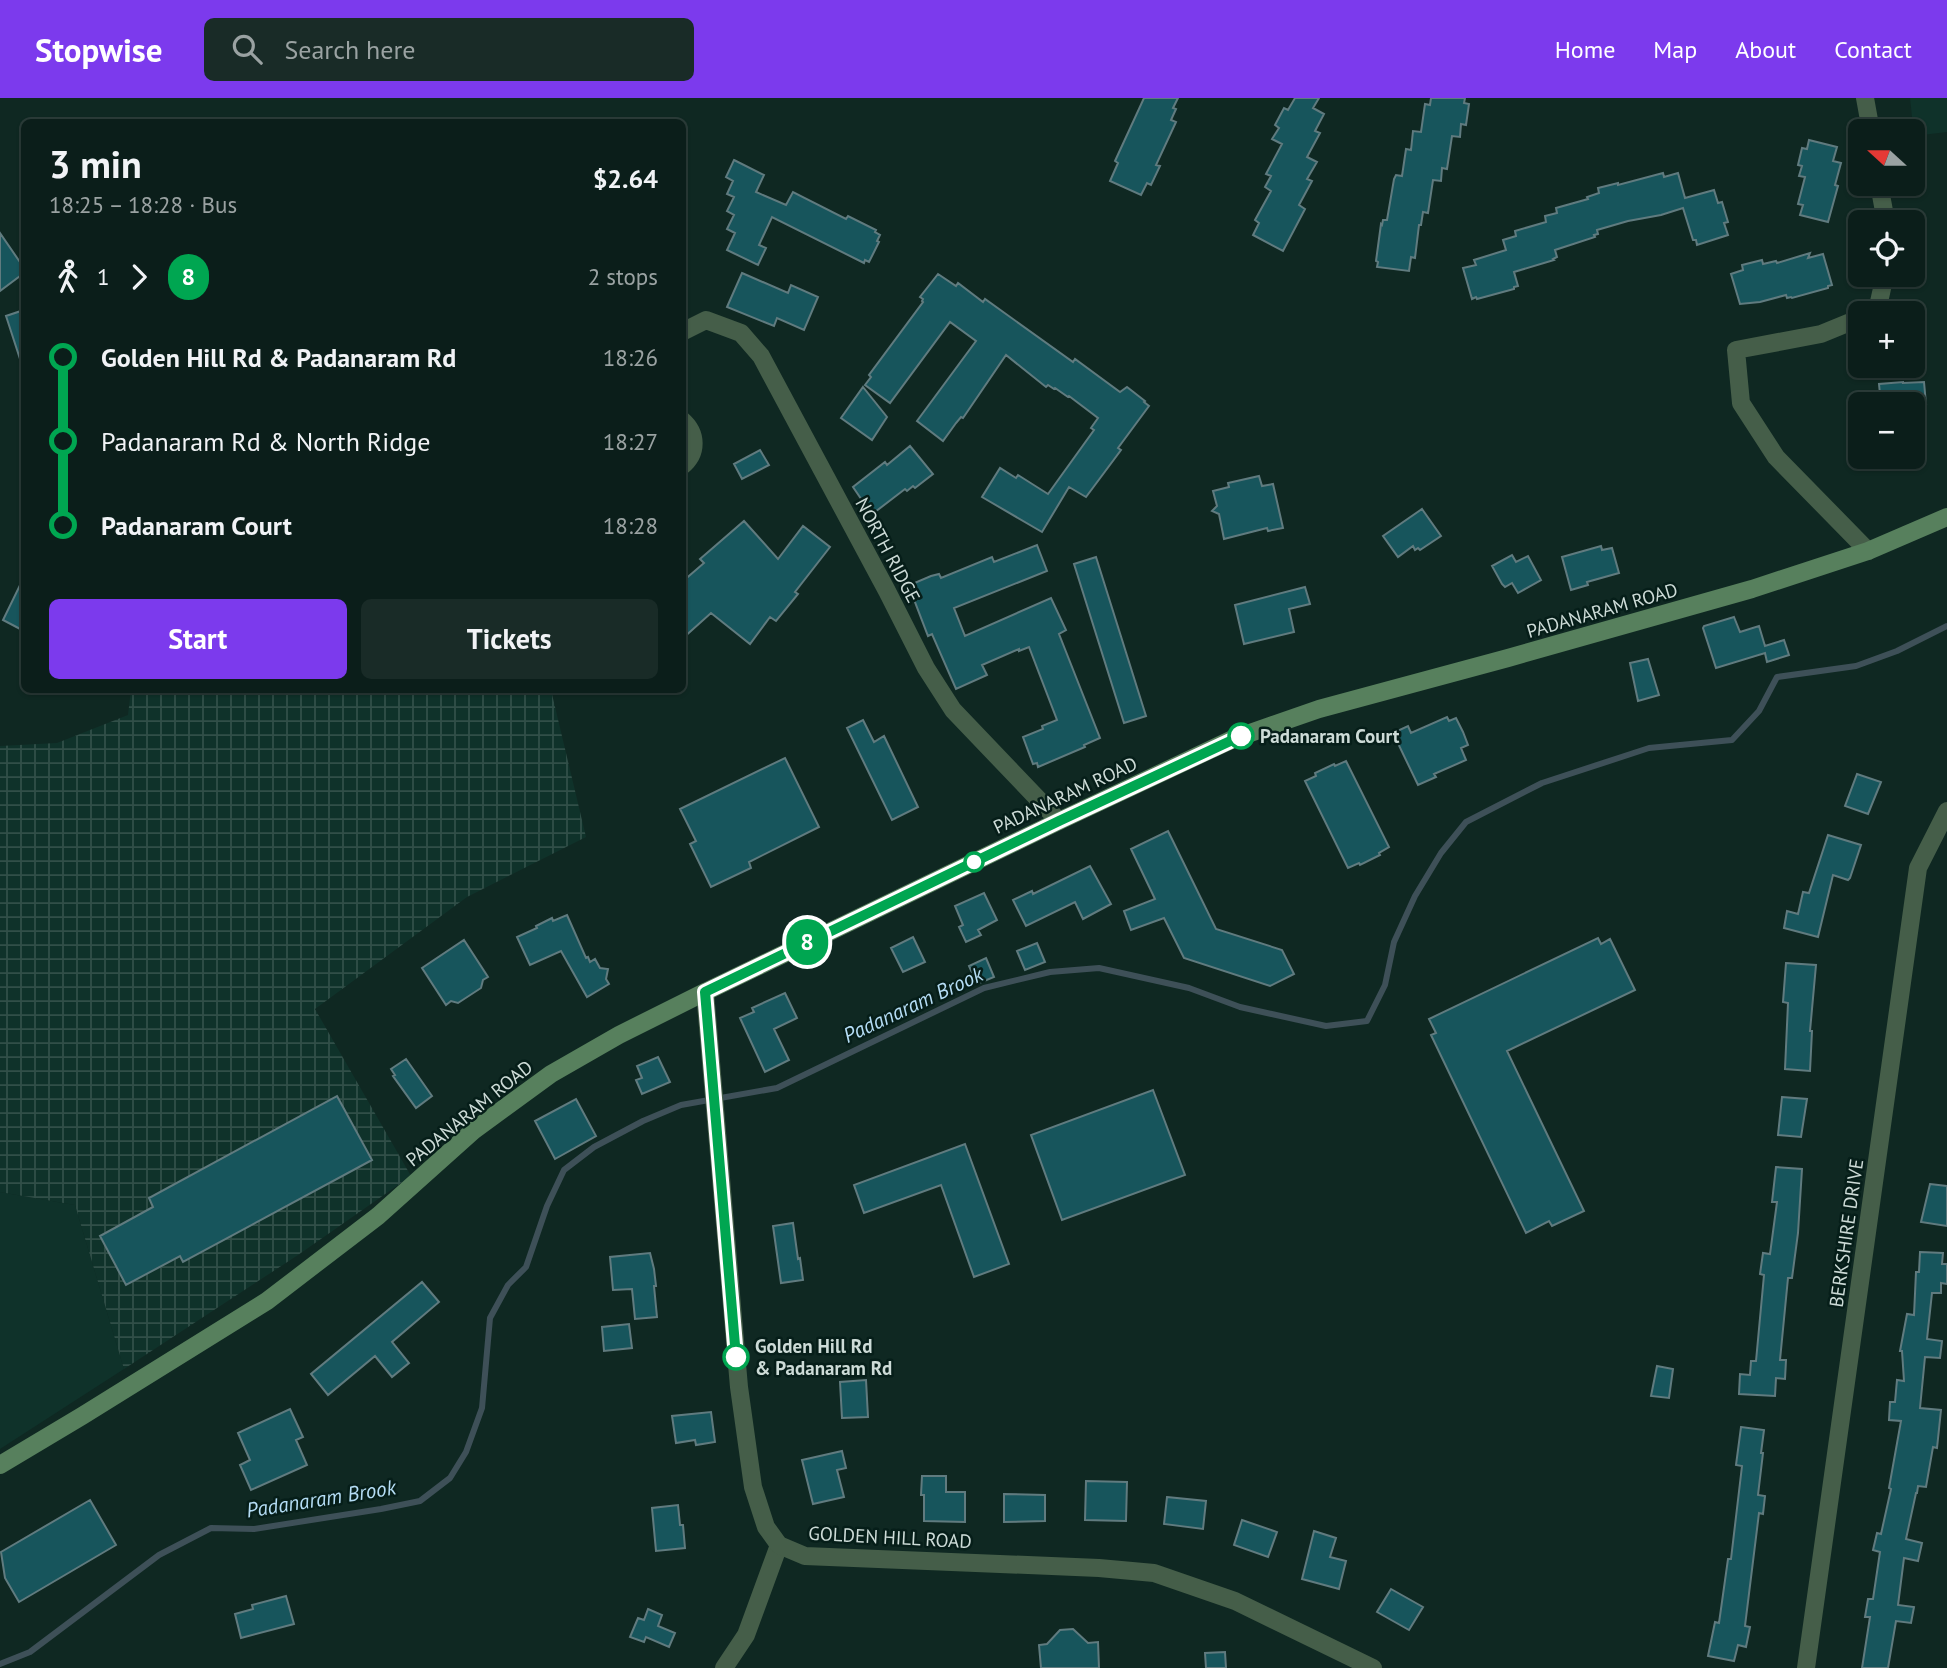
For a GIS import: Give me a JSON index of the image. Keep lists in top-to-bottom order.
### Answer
{
  "streets": {
    "main road": ["PADANARAM ROAD"],
    "street": ["NORTH RIDGE", "BERKSHIRE DRIVE", "GOLDEN HILL ROAD"]
  },
  "crossings": [
    ["NORTH RIDGE", "PADANARAM ROAD"],
    ["PADANARAM ROAD", "GOLDEN HILL ROAD"]
  ],
  "water": ["Padanaram Brook"],
  "places": ["Padanaram Court", "Golden Hill Rd & Padanaram Rd"],
  "lines": ["bus line 8"],
  "north": "left",
  "page": {
    "header": "Stopwise",
    "search": "Search here",
    "nav": [
      "Home",
      "Map",
      "About",
      "Contact"
    ],
    "on_map": "8",
    "map_buttons": ["+", "−"],
    "heading": ["3 min", "18:25 – 18:28 · Bus", "$2.64"],
    "legs": ["1", "8", "2 stops"],
    "list": [
      {
        "name": "Golden Hill Rd & Padanaram Rd",
        "value": "18:26"
      },
      {
        "name": "Padanaram Rd & North Ridge",
        "value": "18:27"
      },
      {
        "name": "Padanaram Court",
        "value": "18:28"
      }
    ],
    "buttons": ["Start", "Tickets"]
  }
}
